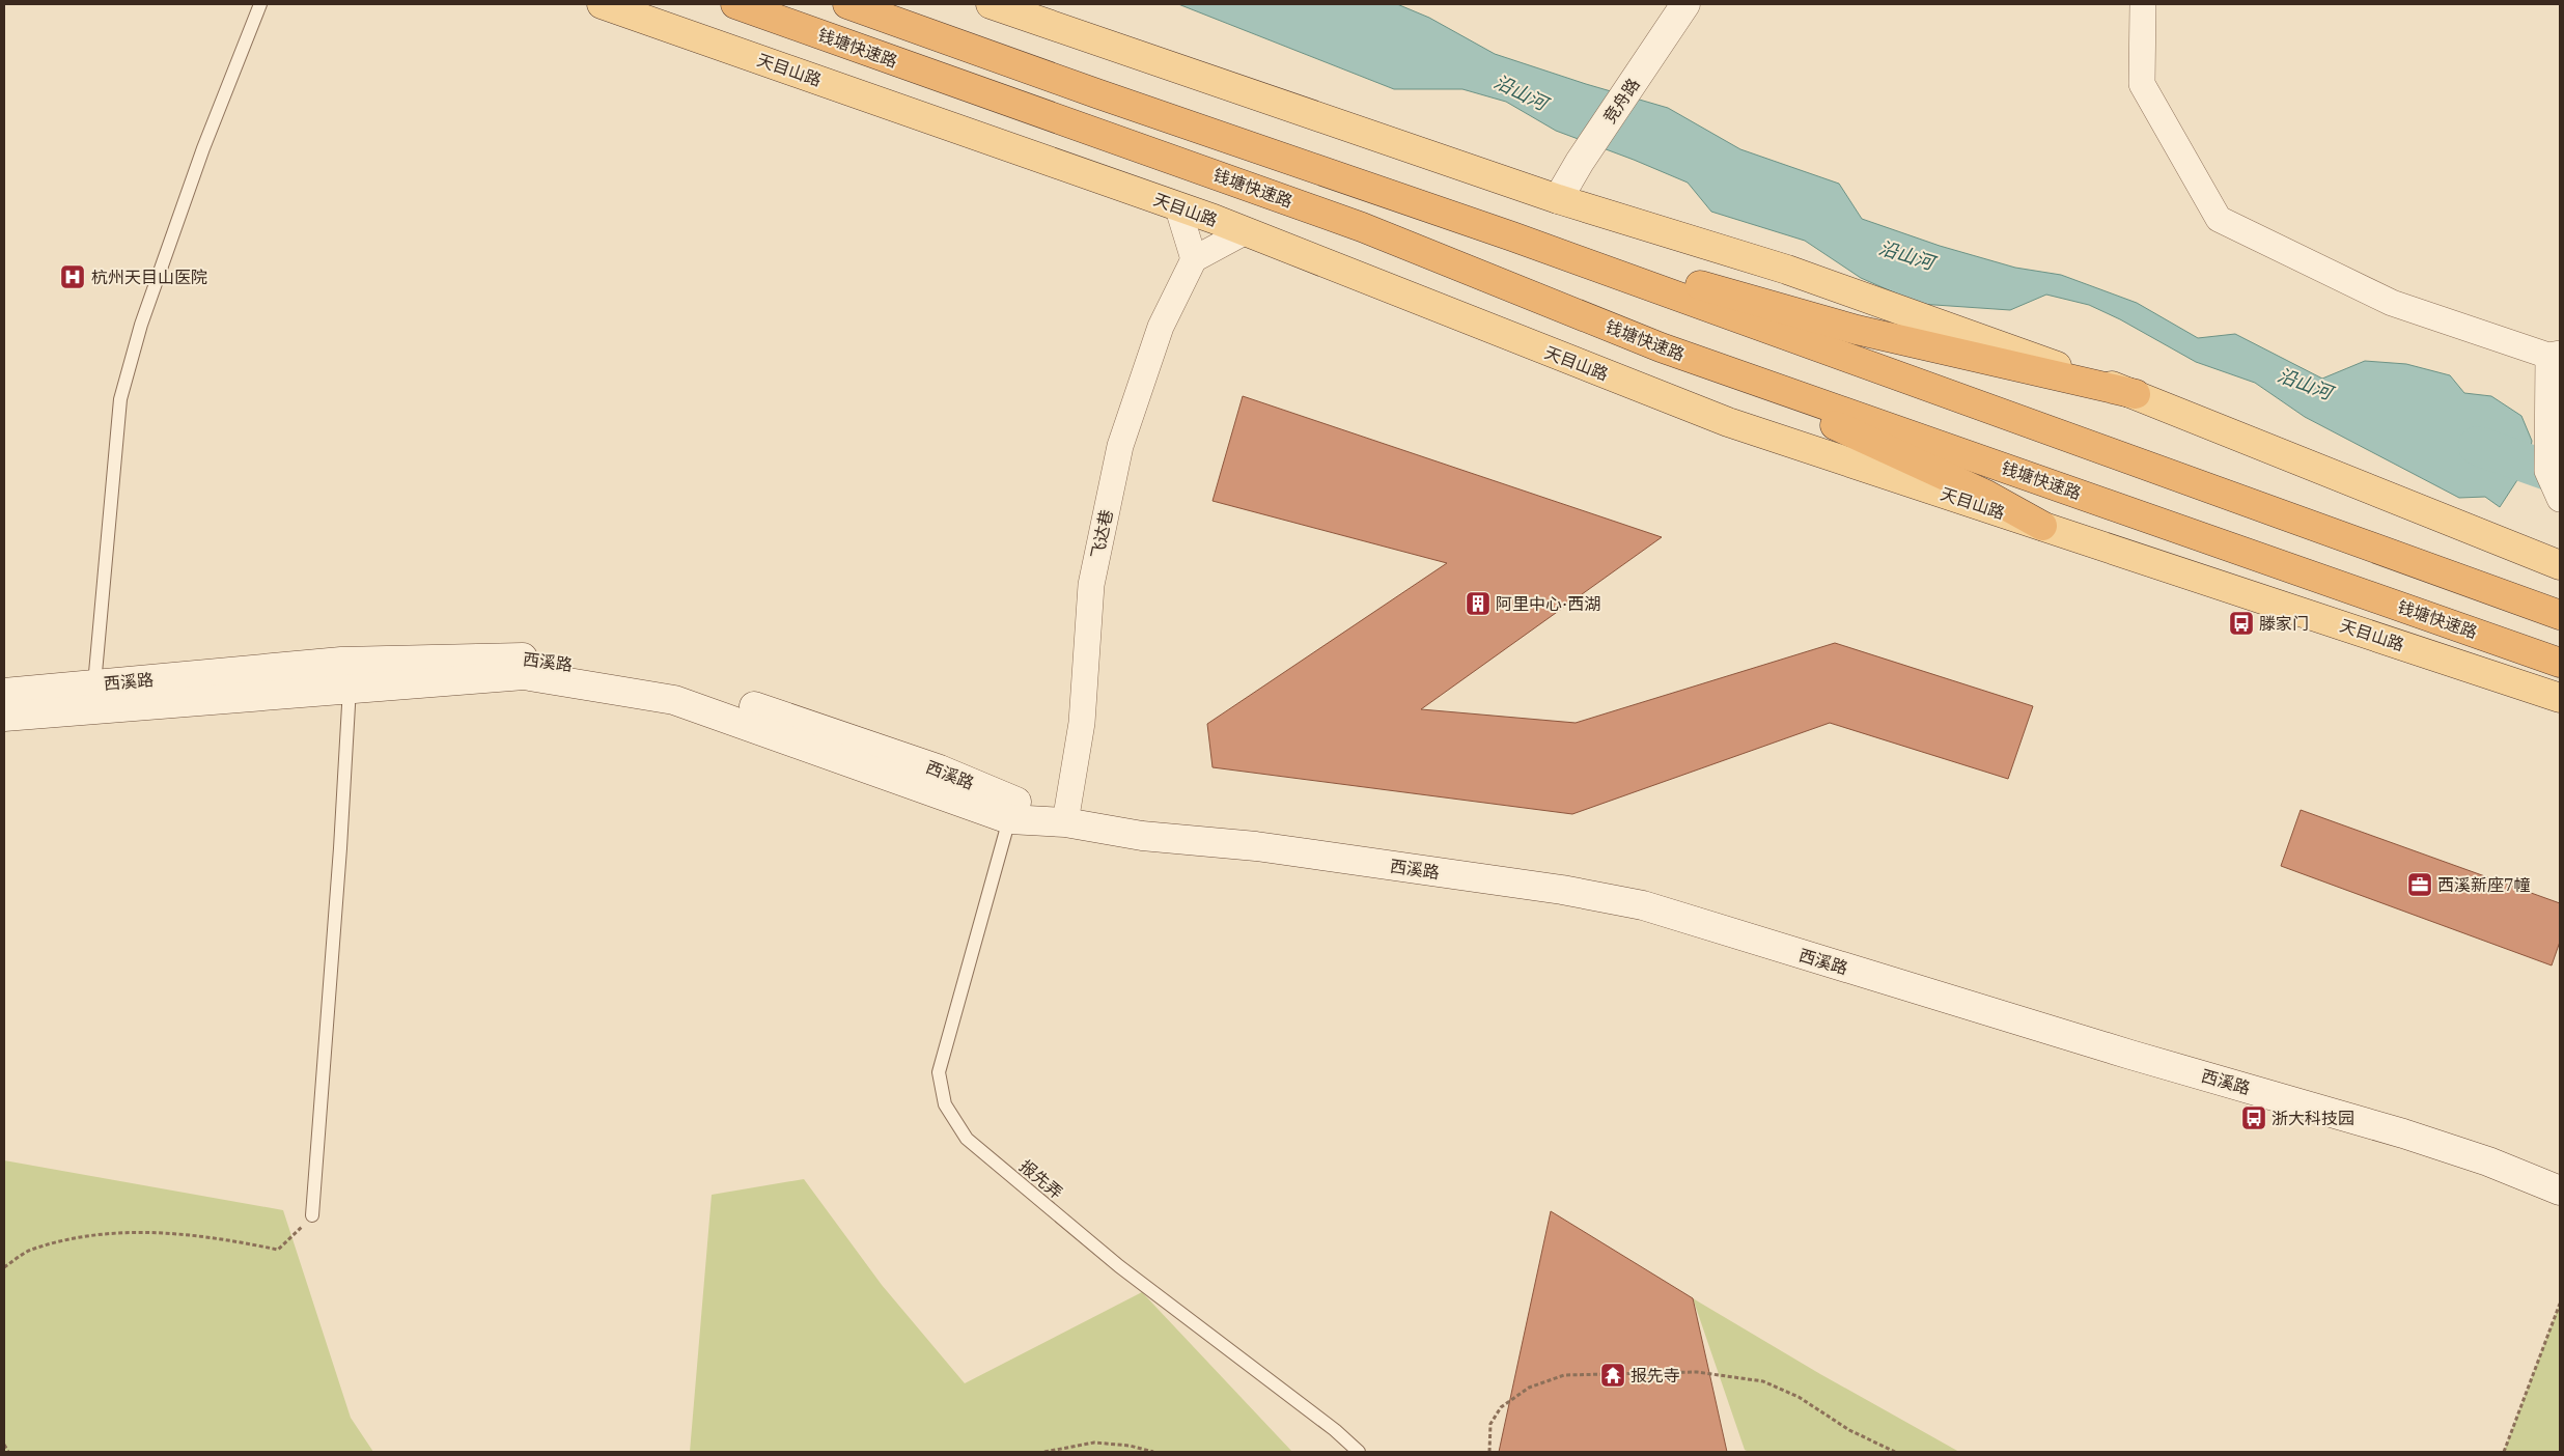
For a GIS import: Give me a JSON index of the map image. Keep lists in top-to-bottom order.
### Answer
{
  "streets": {
    "highway": ["钱塘快速路"],
    "main road": ["天目山路", "竞舟路", "西溪路"],
    "street": ["飞达巷"],
    "lane": ["报先弄"]
  },
  "crossings": [
    ["飞达巷", "西溪路"],
    ["西溪路", "报先弄"]
  ],
  "water": ["沿山河"],
  "places": {
    "hospital": ["杭州天目山医院"],
    "building": ["阿里中心·西湖"],
    "bus stop": ["滕家门", "浙大科技园"],
    "office": ["西溪新座7幢"],
    "temple": ["报先寺"]
  }
}
